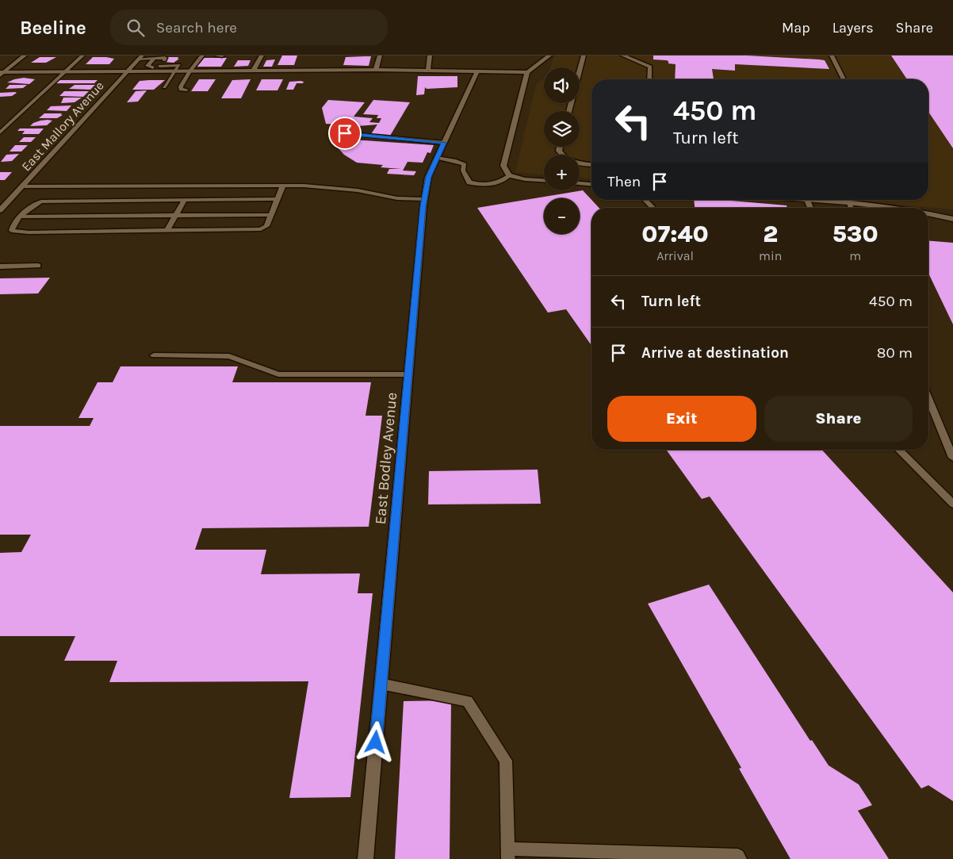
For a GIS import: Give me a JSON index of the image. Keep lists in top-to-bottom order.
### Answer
{
  "streets": {
    "street": ["East Mallory Avenue", "East Bodley Avenue"]
  },
  "page": {
    "header": "Beeline",
    "search": "Search here",
    "nav": ["Map", "Layers", "Share"],
    "map_buttons": ["+", "−"],
    "turn": ["450 m", "Turn left"],
    "then": "Then",
    "eta": [
      "07:40",
      "Arrival",
      "2",
      "min",
      "530",
      "m"
    ],
    "list": [
      {
        "name": "Turn left",
        "value": "450 m"
      },
      {
        "name": "Arrive at destination",
        "value": "80 m"
      }
    ],
    "buttons": ["Exit", "Share"]
  }
}
